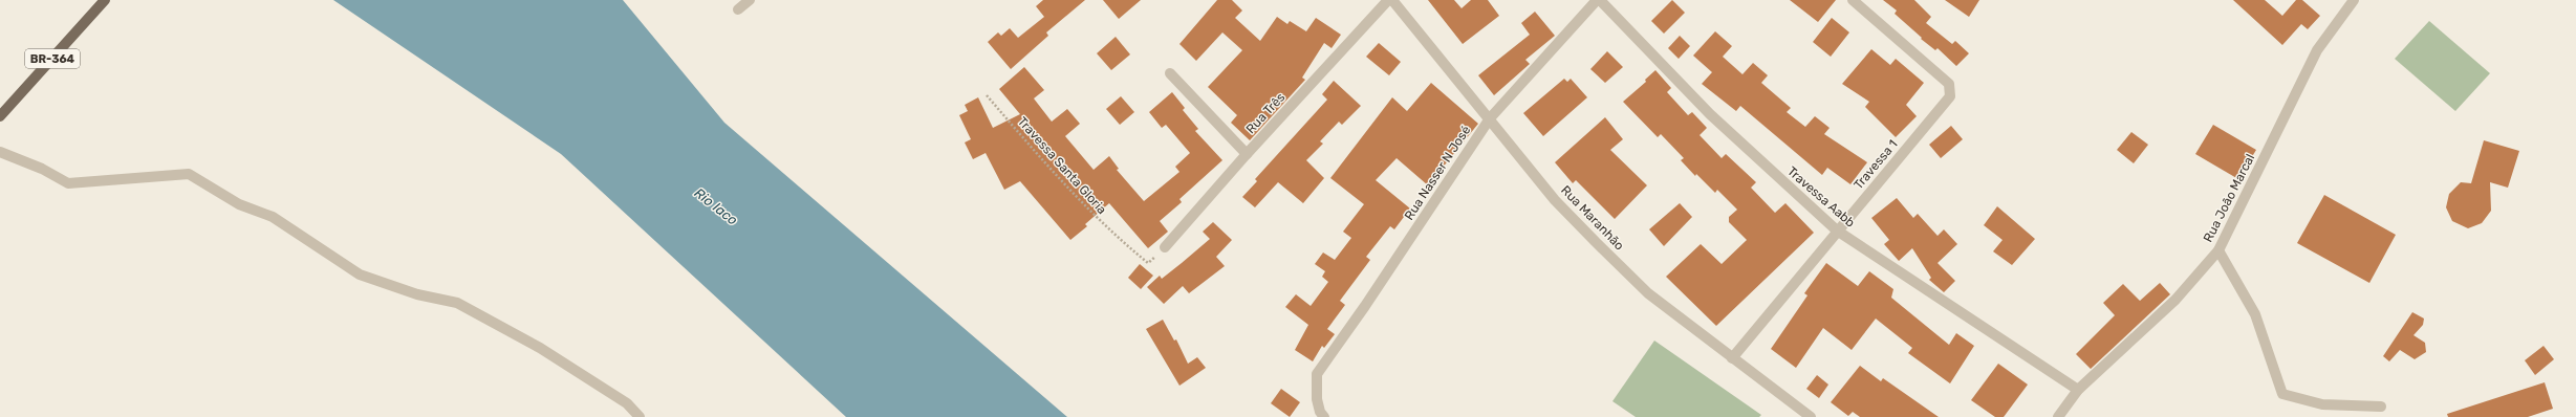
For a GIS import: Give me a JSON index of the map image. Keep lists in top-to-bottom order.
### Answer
{
  "streets": {
    "main road": ["BR-364"],
    "street": [
      "Rua Três",
      "Travessa 1",
      "Rua Nasser N José",
      "Travessa Aabb",
      "Rua João Marcal",
      "Rua Maranhão"
    ],
    "path": ["Travessa Santa Gloria"]
  },
  "crossings": [
    ["Rua Três", "Travessa Santa Gloria"],
    ["Travessa 1", "Travessa Aabb"],
    ["Travessa 1", "Rua Maranhão"],
    ["Rua Nasser N José", "Travessa Aabb"],
    ["Rua Nasser N José", "Rua Maranhão"],
    ["Travessa Aabb", "Rua João Marcal"]
  ],
  "water": ["Rio Iaco"]
}
